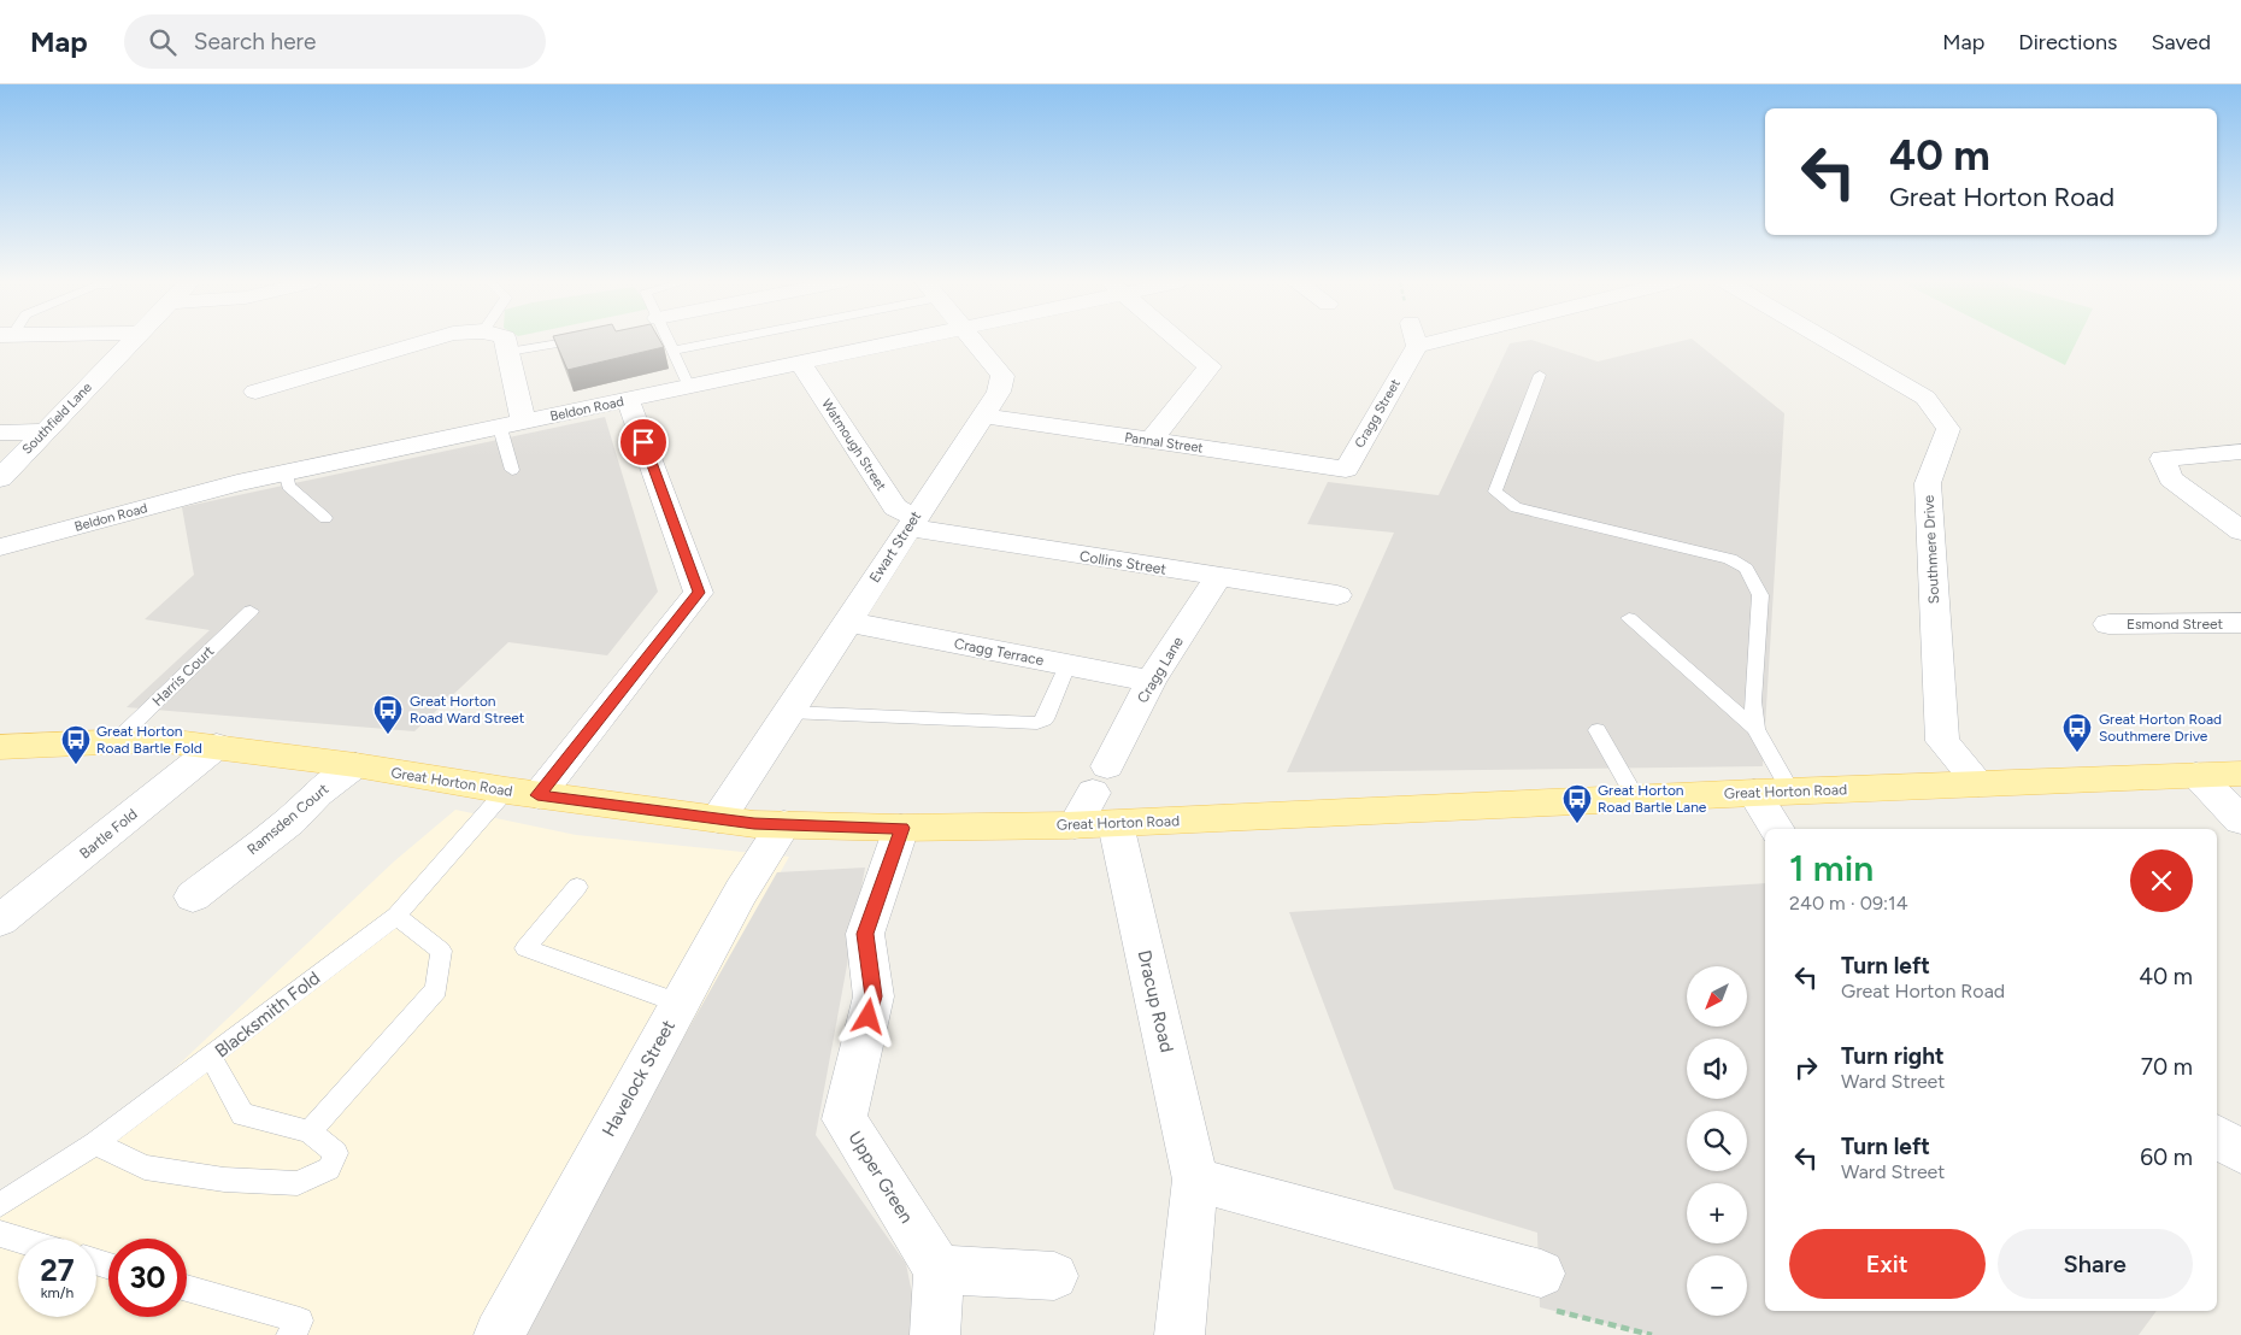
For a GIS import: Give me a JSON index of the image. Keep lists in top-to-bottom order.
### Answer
{
  "streets": {
    "main road": ["Great Horton Road"],
    "street": [
      "Beldon Road",
      "Cragg Street",
      "Southfield Lane",
      "Pannal Street",
      "Watmough Street",
      "Ewart Street",
      "Southmere Drive",
      "Collins Street",
      "Esmond Street",
      "Cragg Terrace",
      "Cragg Lane",
      "Ramsden Court",
      "Bartle Fold",
      "Dracup Road",
      "Havelock Street",
      "Upper Green"
    ],
    "lane": ["Harris Court", "Blacksmith Fold"]
  },
  "crossings": [
    ["Beldon Road", "Watmough Street"],
    ["Cragg Street", "Pannal Street"],
    ["Pannal Street", "Ewart Street"],
    ["Watmough Street", "Ewart Street"],
    ["Watmough Street", "Collins Street"],
    ["Ewart Street", "Collins Street"],
    ["Ewart Street", "Cragg Terrace"],
    ["Ewart Street", "Great Horton Road"],
    ["Southmere Drive", "Great Horton Road"],
    ["Collins Street", "Cragg Lane"],
    ["Cragg Terrace", "Cragg Lane"],
    ["Cragg Lane", "Great Horton Road"],
    ["Cragg Lane", "Dracup Road"],
    ["Harris Court", "Great Horton Road"],
    ["Great Horton Road", "Ramsden Court"],
    ["Great Horton Road", "Bartle Fold"],
    ["Great Horton Road", "Dracup Road"],
    ["Great Horton Road", "Blacksmith Fold"],
    ["Great Horton Road", "Havelock Street"],
    ["Great Horton Road", "Upper Green"]
  ],
  "places": {
    "bus stop": [
      "Great Horton Road Ward Street",
      "Great Horton Road Southmere Drive",
      "Great Horton Road Bartle Fold",
      "Great Horton Road Bartle Lane"
    ]
  },
  "north": "bottom left",
  "page": {
    "header": "Map",
    "search": "Search here",
    "nav": ["Map", "Directions", "Saved"],
    "turn": ["40 m", "Great Horton Road"],
    "heading": ["1 min", "240 m · 09:14"],
    "list": [
      {
        "name": "Turn left",
        "note": "Great Horton Road",
        "value": "40 m"
      },
      {
        "name": "Turn right",
        "note": "Ward Street",
        "value": "70 m"
      },
      {
        "name": "Turn left",
        "note": "Ward Street",
        "value": "60 m"
      }
    ],
    "map_buttons": ["+", "−"],
    "buttons": ["Exit", "Share"],
    "speed": "27 km/h",
    "limit": "30"
  }
}
